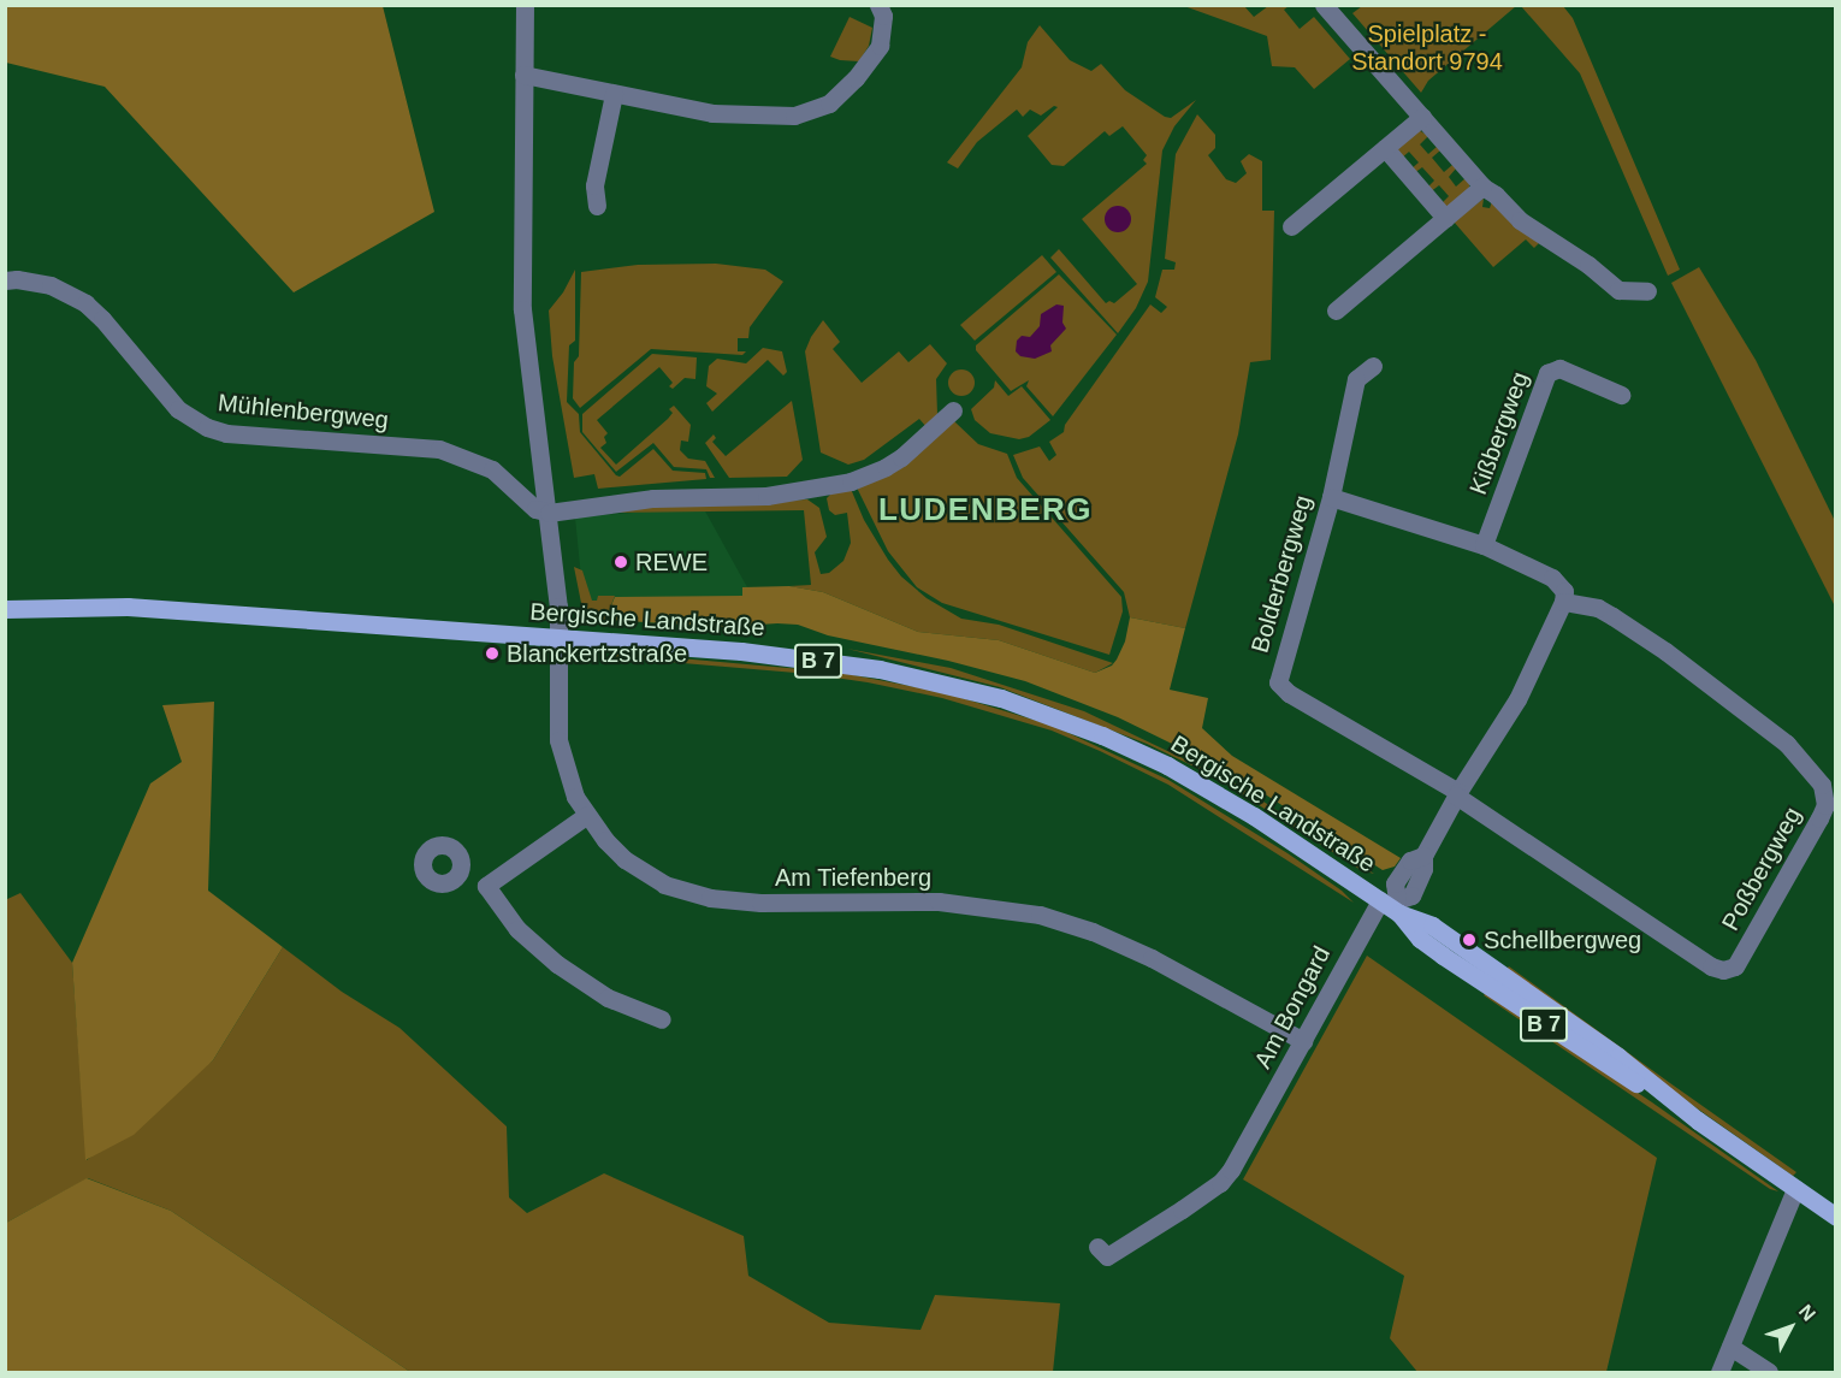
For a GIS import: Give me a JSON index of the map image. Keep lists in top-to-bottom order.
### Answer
{
  "streets": {
    "main road": ["Bergische Landstraße", "B 7"],
    "street": [
      "Mühlenbergweg",
      "Kißbergweg",
      "Bolderbergweg",
      "Poßbergweg",
      "Am Tiefenberg",
      "Am Bongard"
    ]
  },
  "crossings": [
    ["Bolderbergweg", "Poßbergweg"],
    ["Bergische Landstraße", "Am Tiefenberg"],
    ["Bergische Landstraße", "Am Bongard"],
    ["Am Tiefenberg", "Am Bongard"]
  ],
  "districts": ["LUDENBERG"],
  "parks": ["Spielplatz - Standort 9794"],
  "places": ["REWE", "Blanckertzstraße", "Schellbergweg"],
  "north": "top right"
}
